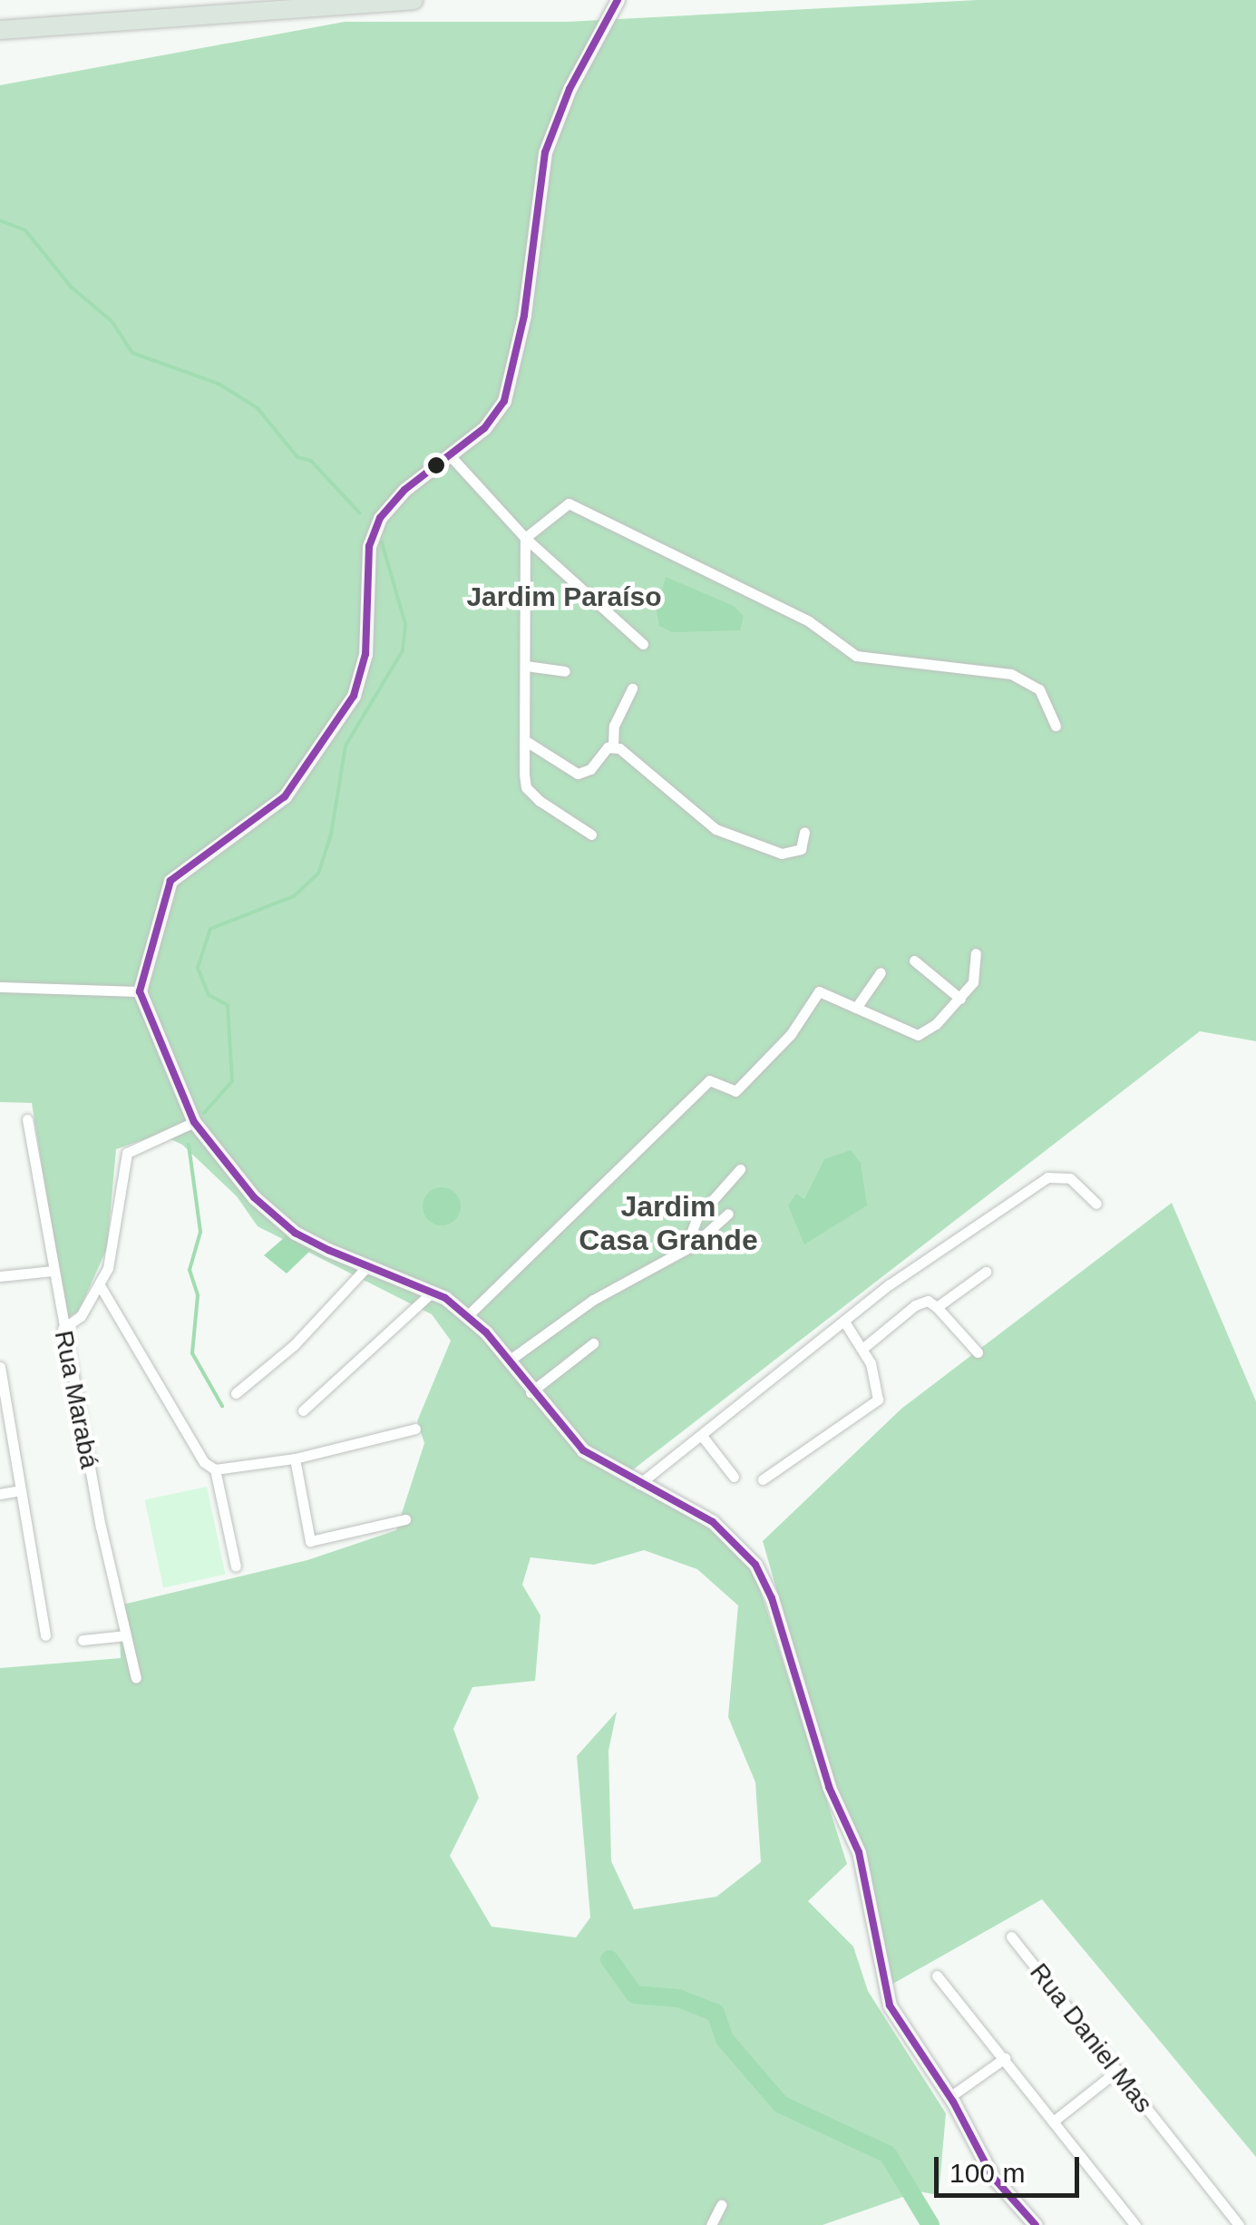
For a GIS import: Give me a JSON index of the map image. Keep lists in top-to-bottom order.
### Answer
{
  "streets": {
    "street": ["Rua Marabá", "Rua Daniel Mas"]
  },
  "districts": ["Jardim Paraíso", "Jardim Casa Grande"],
  "scale_bar": "100 m"
}
